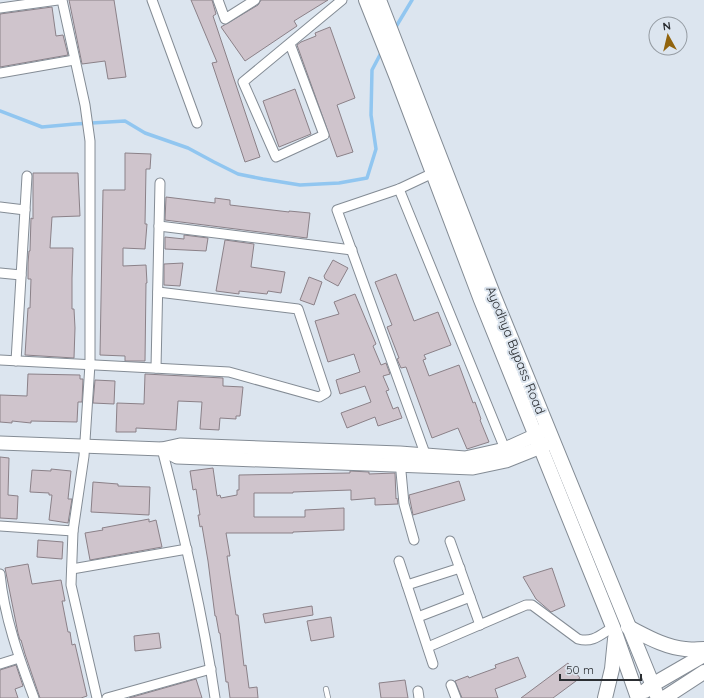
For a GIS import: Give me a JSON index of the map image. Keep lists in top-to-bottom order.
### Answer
{
  "streets": {
    "main road": ["Ayodhya Bypass Road"]
  },
  "scale_bar": "50 m",
  "north": "top"
}
